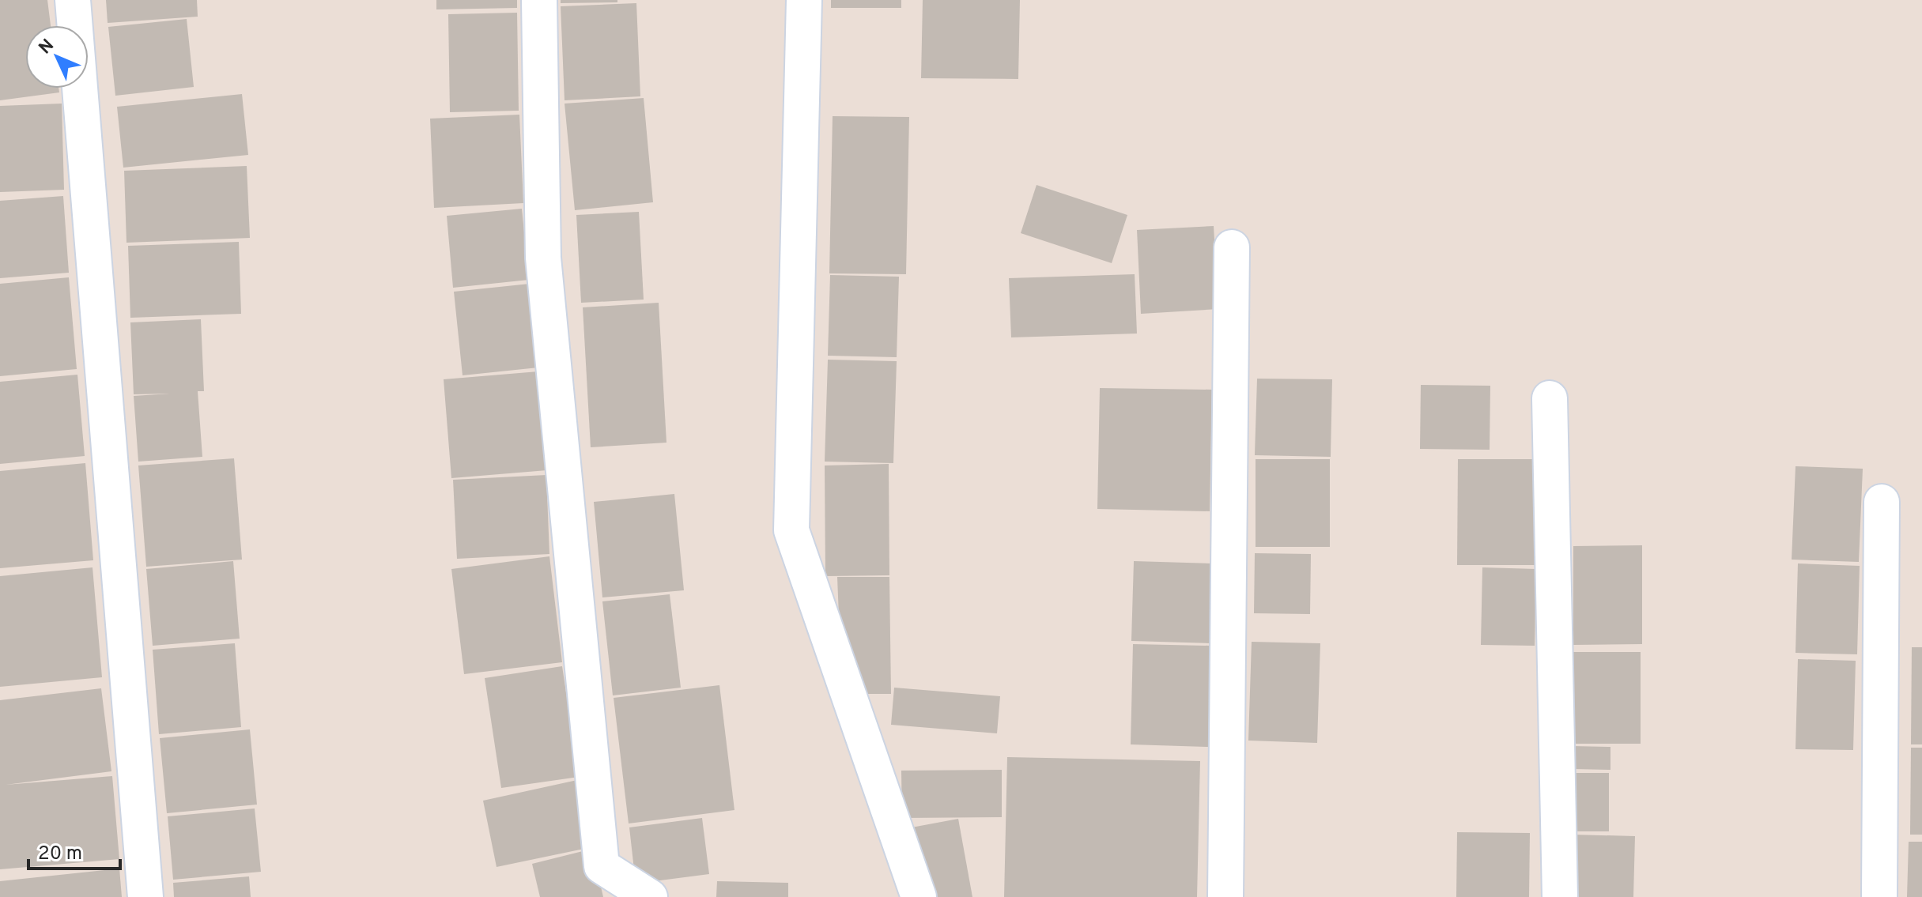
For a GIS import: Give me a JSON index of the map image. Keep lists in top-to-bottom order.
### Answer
{
  "scale_bar": "20 m",
  "north": "top left"
}
